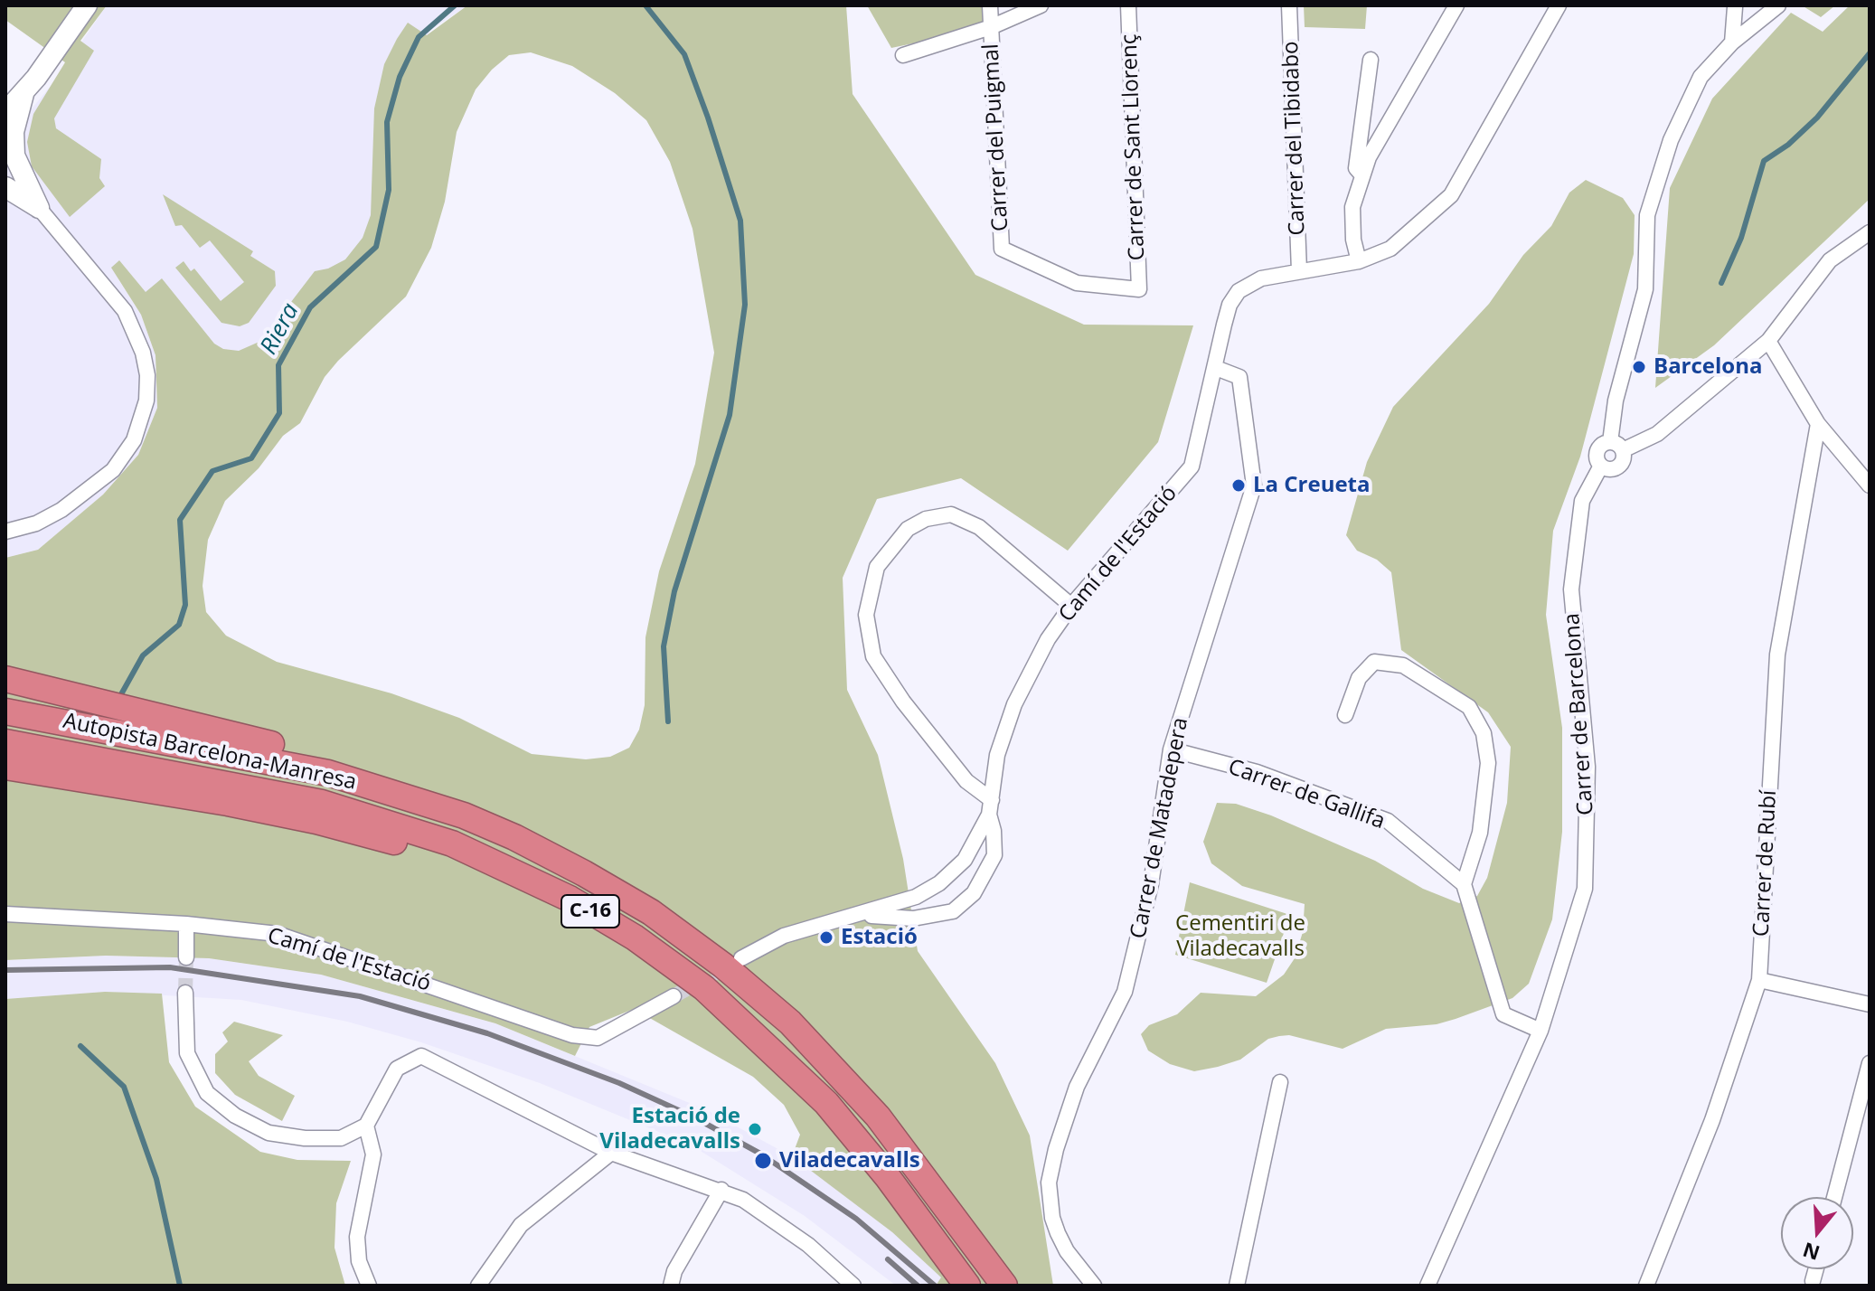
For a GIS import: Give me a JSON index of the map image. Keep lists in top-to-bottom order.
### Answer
{
  "streets": {
    "highway": ["Autopista Barcelona-Manresa", "C-16"],
    "street": [
      "Carrer del Puigmal",
      "Carrer del Tibidabo",
      "Carrer de Sant Llorenç",
      "Camí de l'Estació",
      "Carrer de Barcelona",
      "Carrer de Gallifa",
      "Carrer de Matadepera",
      "Carrer de Rubí"
    ]
  },
  "crossings": [
    ["Carrer del Puigmal", "Carrer de Sant Llorenç"],
    ["Carrer del Tibidabo", "Camí de l'Estació"],
    ["Camí de l'Estació", "Carrer de Matadepera"],
    ["Carrer de Gallifa", "Carrer de Matadepera"]
  ],
  "water": ["Riera"],
  "parks": ["Cementiri de Viladecavalls"],
  "places": [
    "Barcelona",
    "La Creueta",
    "Estació",
    "Estació de Viladecavalls",
    "Viladecavalls"
  ],
  "north": "bottom"
}
